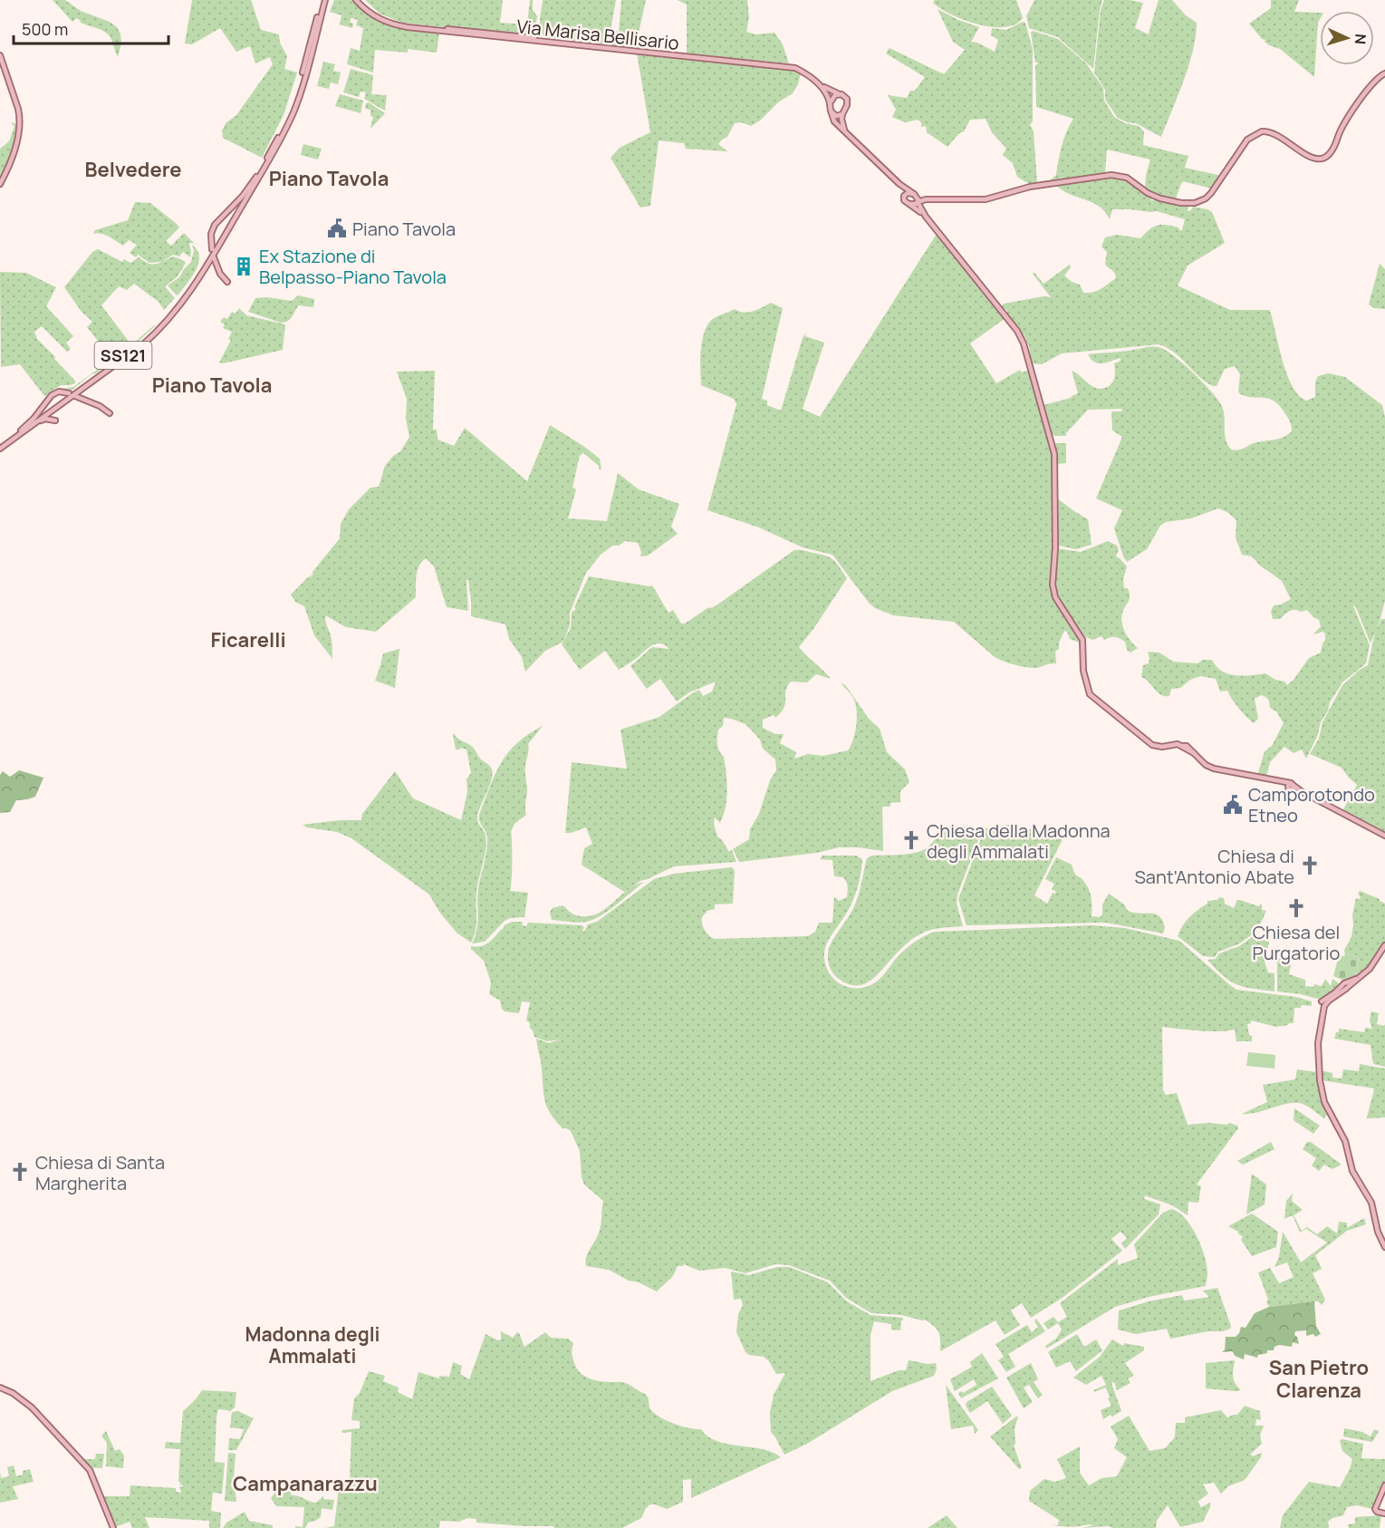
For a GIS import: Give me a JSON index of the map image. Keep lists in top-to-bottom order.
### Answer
{
  "streets": {
    "main road": ["Via Marisa Bellisario", "SS121"]
  },
  "districts": [
    "Belvedere",
    "Piano Tavola",
    "Piano Tavola",
    "Ficarelli",
    "Madonna degli Ammalati",
    "San Pietro Clarenza",
    "Campanarazzu"
  ],
  "places": {
    "public building": ["Piano Tavola", "Camporotondo Etneo"],
    "building": ["Ex Stazione di Belpasso-Piano Tavola"],
    "church": [
      "Chiesa della Madonna degli Ammalati",
      "Chiesa di Sant'Antonio Abate",
      "Chiesa del Purgatorio",
      "Chiesa di Santa Margherita"
    ]
  },
  "scale_bar": "500 m",
  "north": "right"
}
